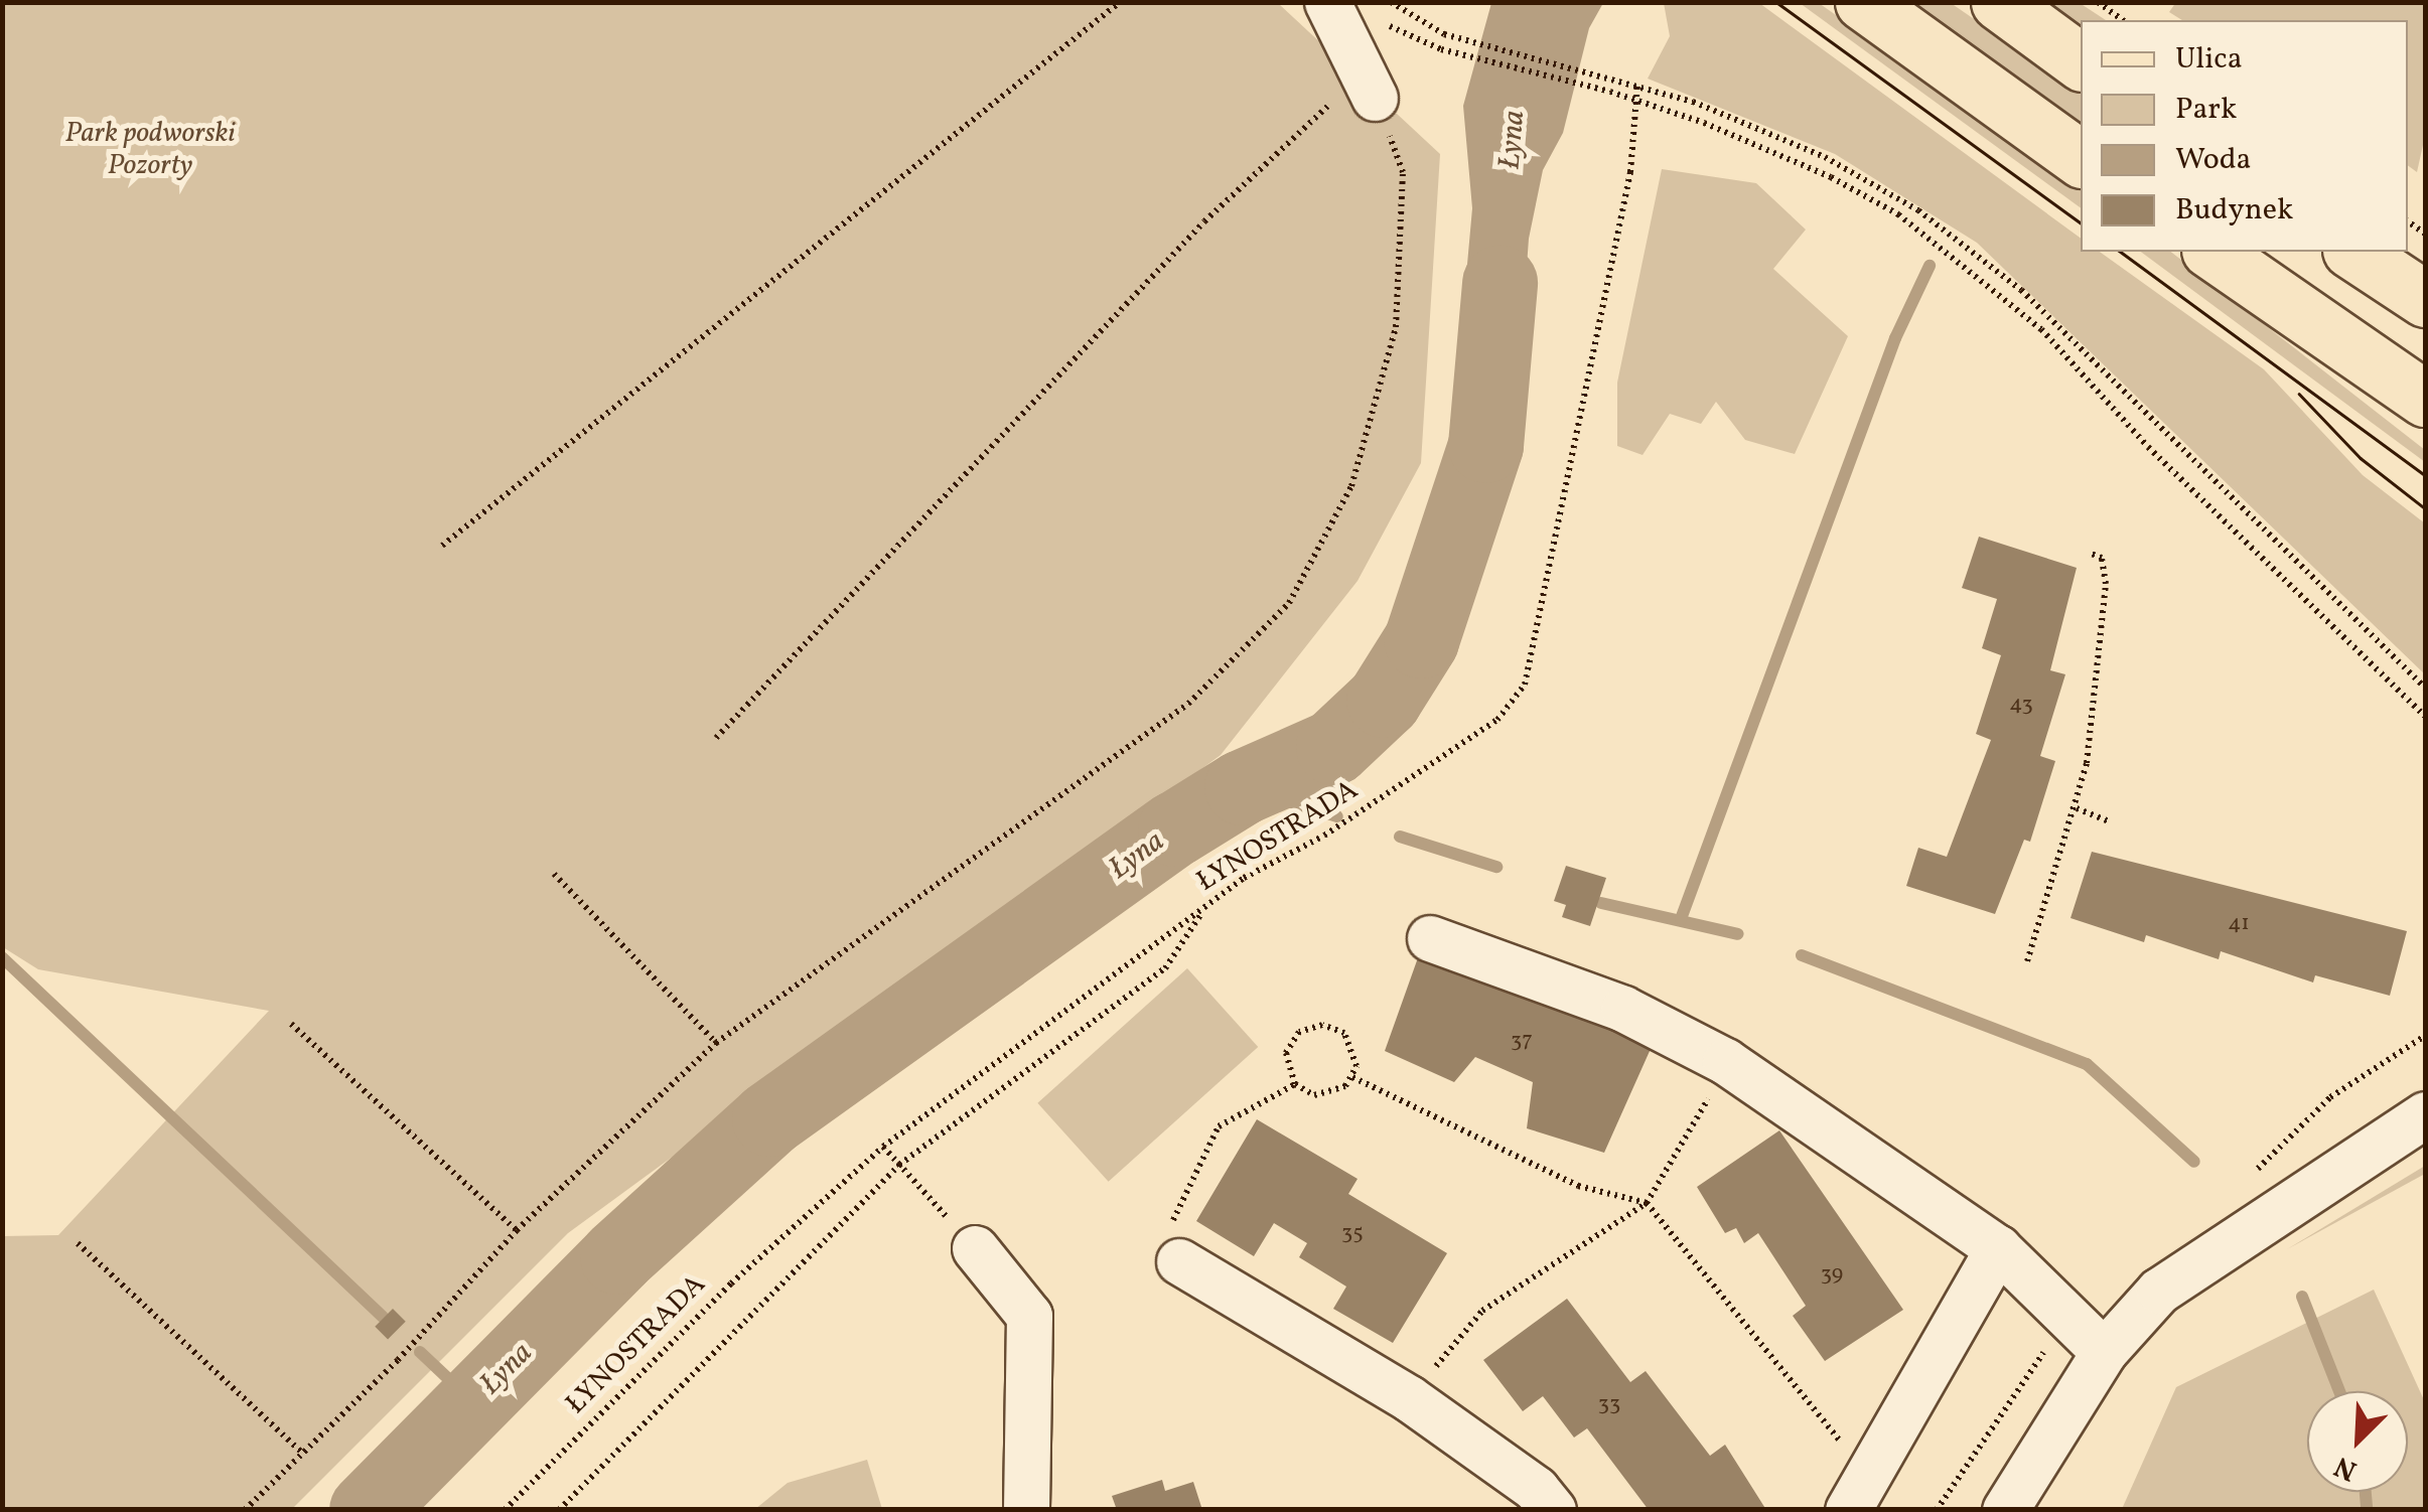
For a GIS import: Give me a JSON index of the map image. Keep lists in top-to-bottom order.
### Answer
{
  "streets": {
    "path": ["ŁYNOSTRADA"]
  },
  "water": ["Łyna"],
  "parks": ["Park podworski Pozorty"],
  "house_numbers": [
    "43",
    "41",
    "37",
    "35",
    "39",
    "33"
  ],
  "legend": [
    "Ulica",
    "Park",
    "Woda",
    "Budynek"
  ],
  "north": "bottom left"
}
